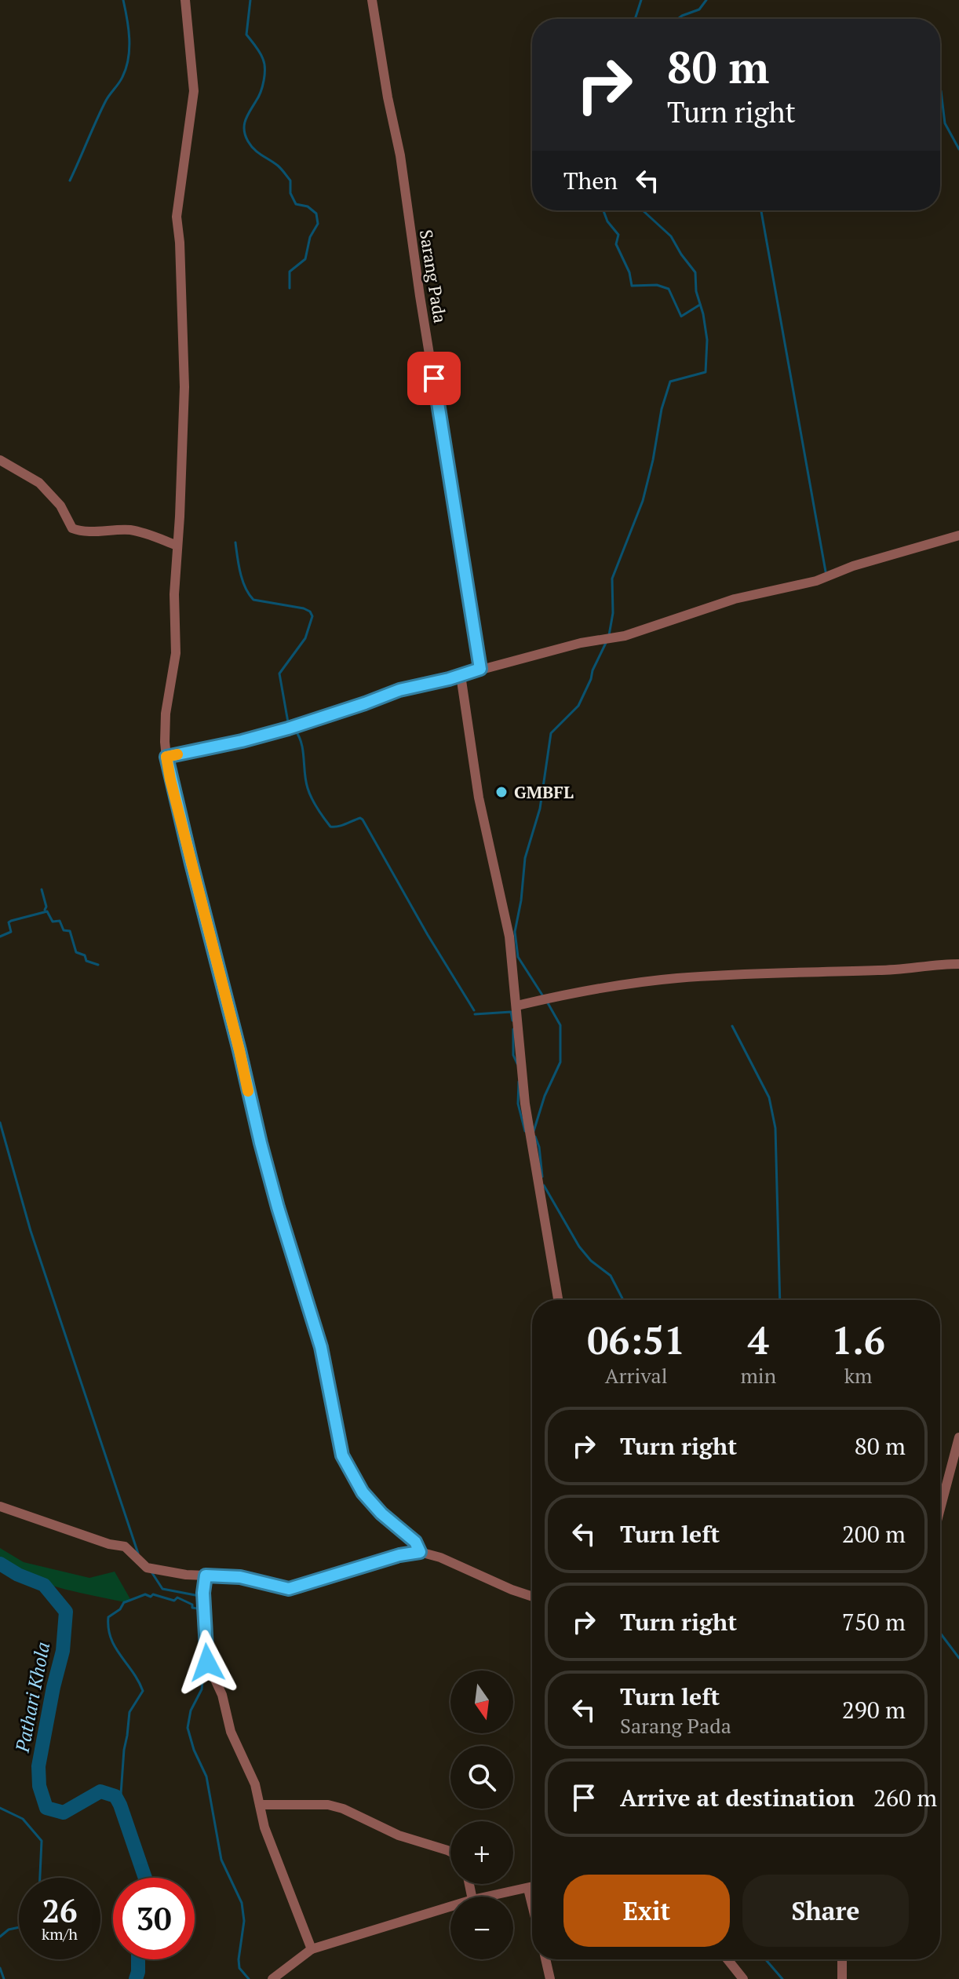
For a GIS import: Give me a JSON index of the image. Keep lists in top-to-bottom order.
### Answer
{
  "streets": {
    "street": ["Sarang Pada"]
  },
  "water": ["Pathari Khola"],
  "places": ["GMBFL"],
  "north": "bottom",
  "page": {
    "turn": ["80 m", "Turn right"],
    "then": "Then",
    "eta": [
      "06:51",
      "Arrival",
      "4",
      "min",
      "1.6",
      "km"
    ],
    "list": [
      {
        "name": "Turn right",
        "value": "80 m"
      },
      {
        "name": "Turn left",
        "value": "200 m"
      },
      {
        "name": "Turn right",
        "value": "750 m"
      },
      {
        "name": "Turn left",
        "note": "Sarang Pada",
        "value": "290 m"
      },
      {
        "name": "Arrive at destination",
        "value": "260 m"
      }
    ],
    "map_buttons": ["+", "−"],
    "buttons": ["Exit", "Share"],
    "speed": "26 km/h",
    "limit": "30"
  }
}
